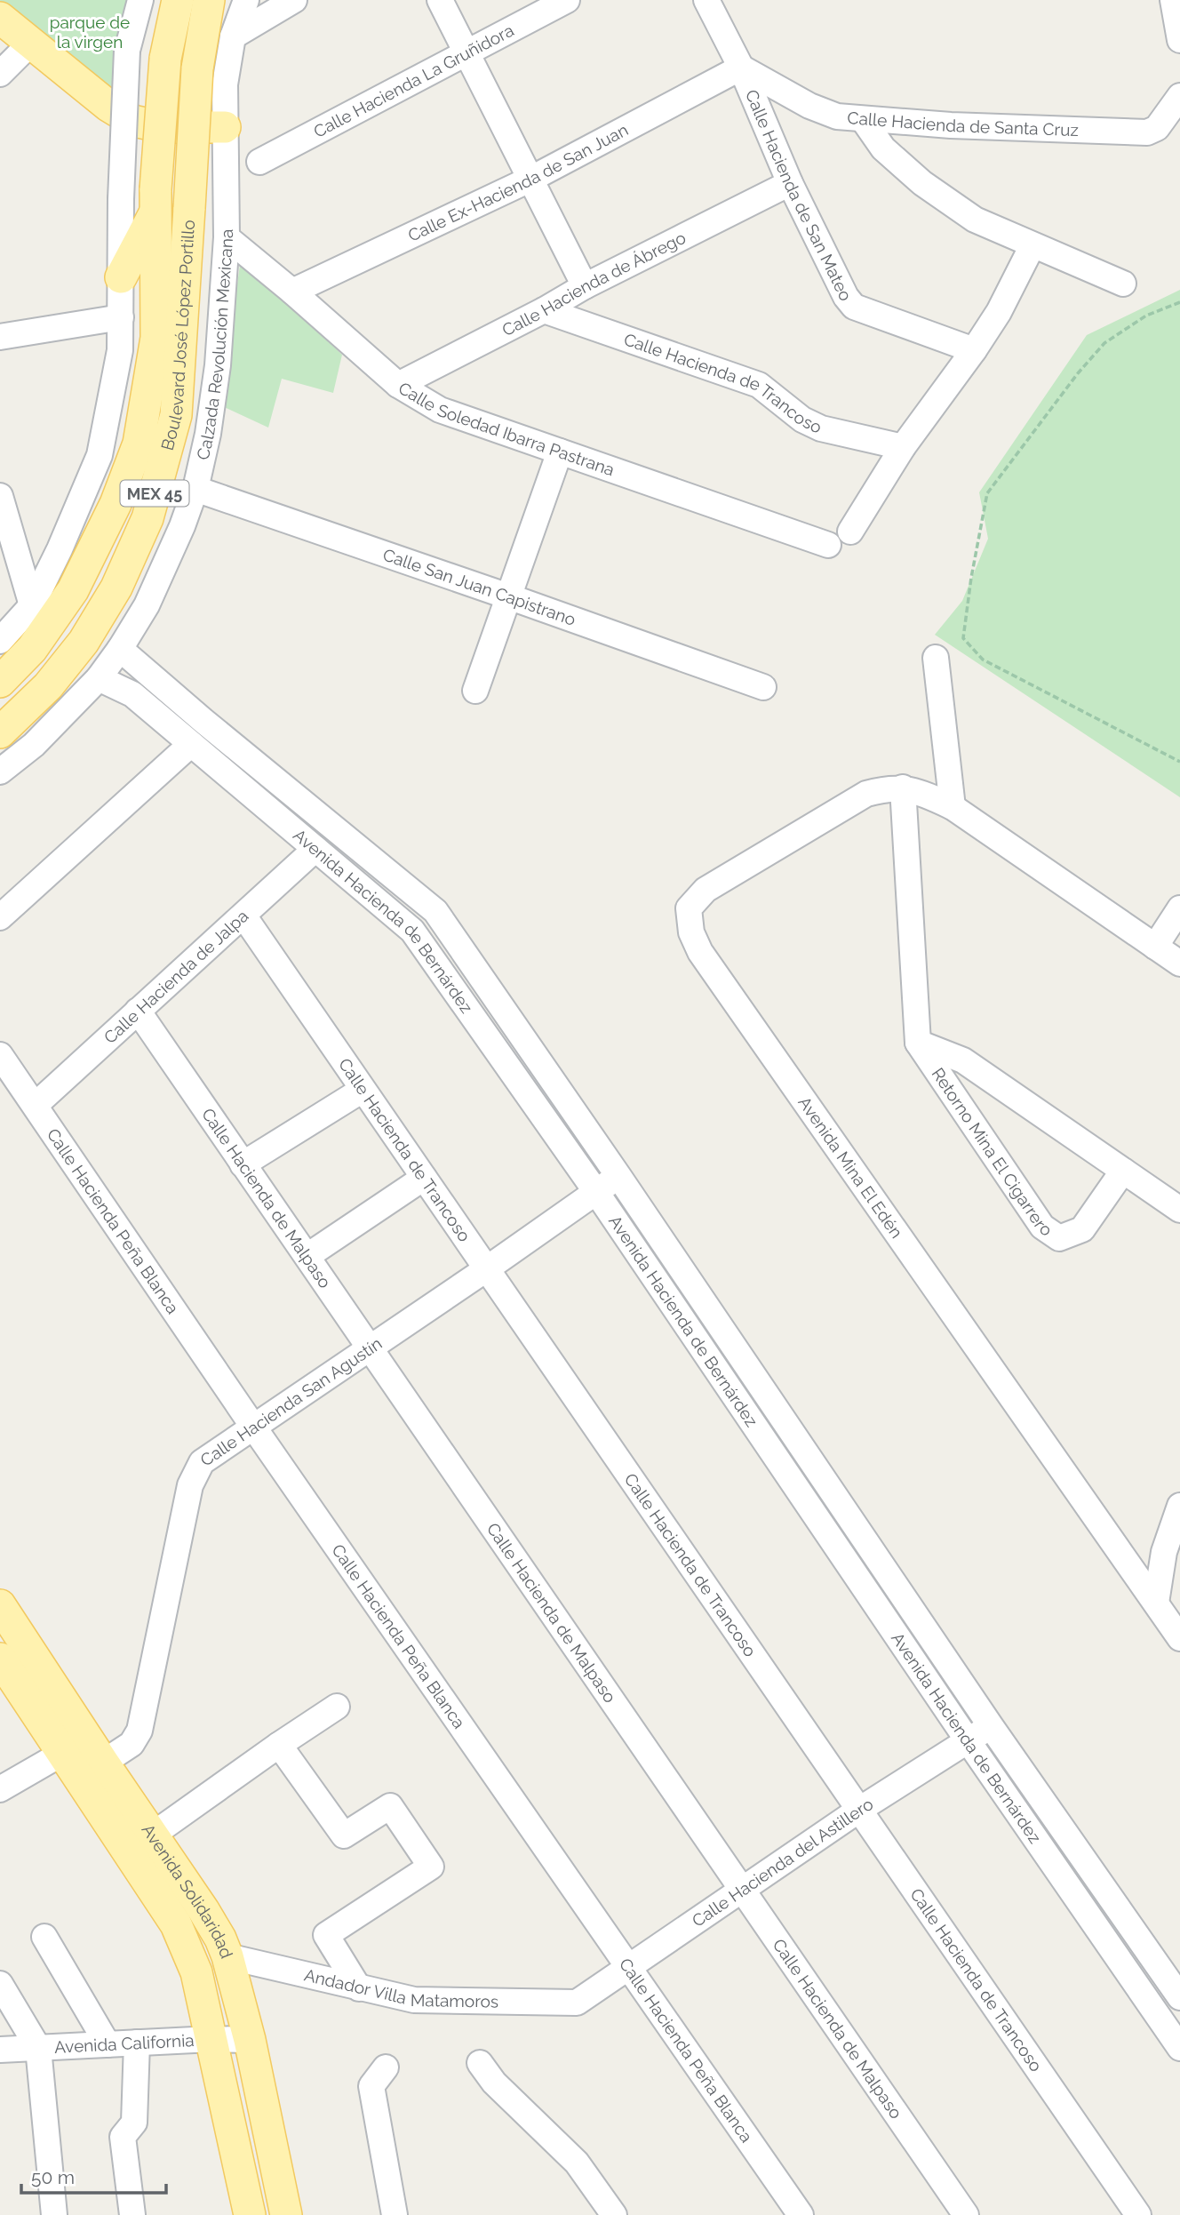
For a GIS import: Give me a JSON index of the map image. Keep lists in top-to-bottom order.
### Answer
{
  "streets": {
    "main road": ["Boulevard José López Portillo", "MEX 45", "Avenida Solidaridad"],
    "street": [
      "Calle Hacienda La Gruñidora",
      "Calle Hacienda de Santa Cruz",
      "Calle Ex-Hacienda de San Juan",
      "Calle Hacienda de San Mateo",
      "Calle Hacienda de Ábrego",
      "Calzada Revolución Mexicana",
      "Calle Hacienda de Trancoso",
      "Calle Soledad Ibarra Pastrana",
      "Calle San Juan Capistrano",
      "Avenida Hacienda de Bernárdez",
      "Calle Hacienda de Jalpa",
      "Retorno Mina El Cigarrero",
      "Avenida Mina El Edén",
      "Calle Hacienda de Malpaso",
      "Calle Hacienda Peña Blanca",
      "Calle Hacienda San Agustín",
      "Calle Hacienda del Astillero",
      "Andador Villa Matamoros",
      "Avenida California"
    ]
  },
  "crossings": [
    ["Calle Hacienda de Santa Cruz", "Calle Ex-Hacienda de San Juan"],
    ["Calle Hacienda de Santa Cruz", "Calle Hacienda de San Mateo"],
    ["Calle Ex-Hacienda de San Juan", "Calle Hacienda de San Mateo"],
    ["Calle Ex-Hacienda de San Juan", "Calle Soledad Ibarra Pastrana"],
    ["Calle Hacienda de San Mateo", "Calle Hacienda de Ábrego"],
    ["Calle Hacienda de Ábrego", "Calle Hacienda de Trancoso"],
    ["Calle Hacienda de Ábrego", "Calle Soledad Ibarra Pastrana"],
    ["Calzada Revolución Mexicana", "Calle Soledad Ibarra Pastrana"],
    ["Calzada Revolución Mexicana", "Calle San Juan Capistrano"],
    ["Calzada Revolución Mexicana", "Avenida Hacienda de Bernárdez"],
    ["Calle Hacienda de Trancoso", "Calle Hacienda de Jalpa"],
    ["Calle Hacienda de Trancoso", "Calle Hacienda San Agustín"],
    ["Calle Hacienda de Trancoso", "Calle Hacienda del Astillero"],
    ["Avenida Hacienda de Bernárdez", "Calle Hacienda de Jalpa"],
    ["Avenida Hacienda de Bernárdez", "Calle Hacienda San Agustín"],
    ["Avenida Hacienda de Bernárdez", "Calle Hacienda del Astillero"],
    ["Calle Hacienda de Jalpa", "Calle Hacienda de Malpaso"],
    ["Calle Hacienda de Jalpa", "Calle Hacienda Peña Blanca"],
    ["Calle Hacienda de Malpaso", "Calle Hacienda San Agustín"],
    ["Calle Hacienda de Malpaso", "Calle Hacienda del Astillero"],
    ["Calle Hacienda Peña Blanca", "Calle Hacienda San Agustín"],
    ["Calle Hacienda Peña Blanca", "Calle Hacienda del Astillero"],
    ["Calle Hacienda San Agustín", "Avenida Solidaridad"],
    ["Calle Hacienda del Astillero", "Andador Villa Matamoros"],
    ["Avenida Solidaridad", "Andador Villa Matamoros"],
    ["Avenida Solidaridad", "Avenida California"]
  ],
  "parks": ["parque de la virgen"],
  "scale_bar": "50 m"
}
